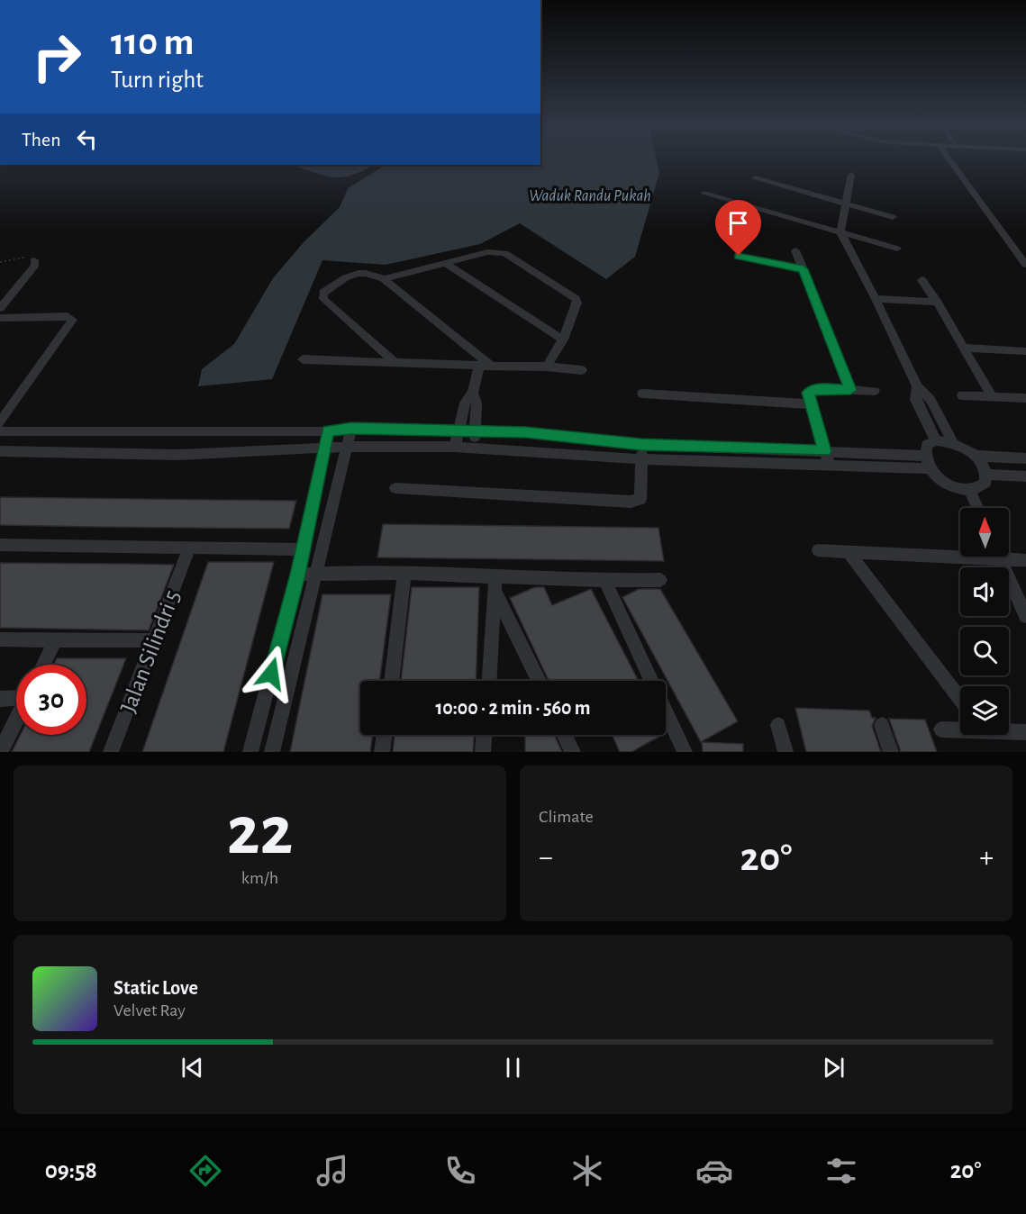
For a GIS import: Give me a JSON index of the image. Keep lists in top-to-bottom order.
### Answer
{
  "streets": {
    "street": ["Jalan Silindri 5"]
  },
  "water": ["Waduk Randu Pukah"],
  "north": "top",
  "page": {
    "turn": ["110 m", "Turn right"],
    "then": "Then",
    "limit": "30",
    "trip": "10:00 · 2 min · 560 m",
    "tile": [
      ["22", "km/h"],
      "Climate"
    ],
    "heat": ["−", "20°", "+"],
    "song": ["Static Love", "Velvet Ray"],
    "tabs": ["09:58", "20°"]
  }
}
